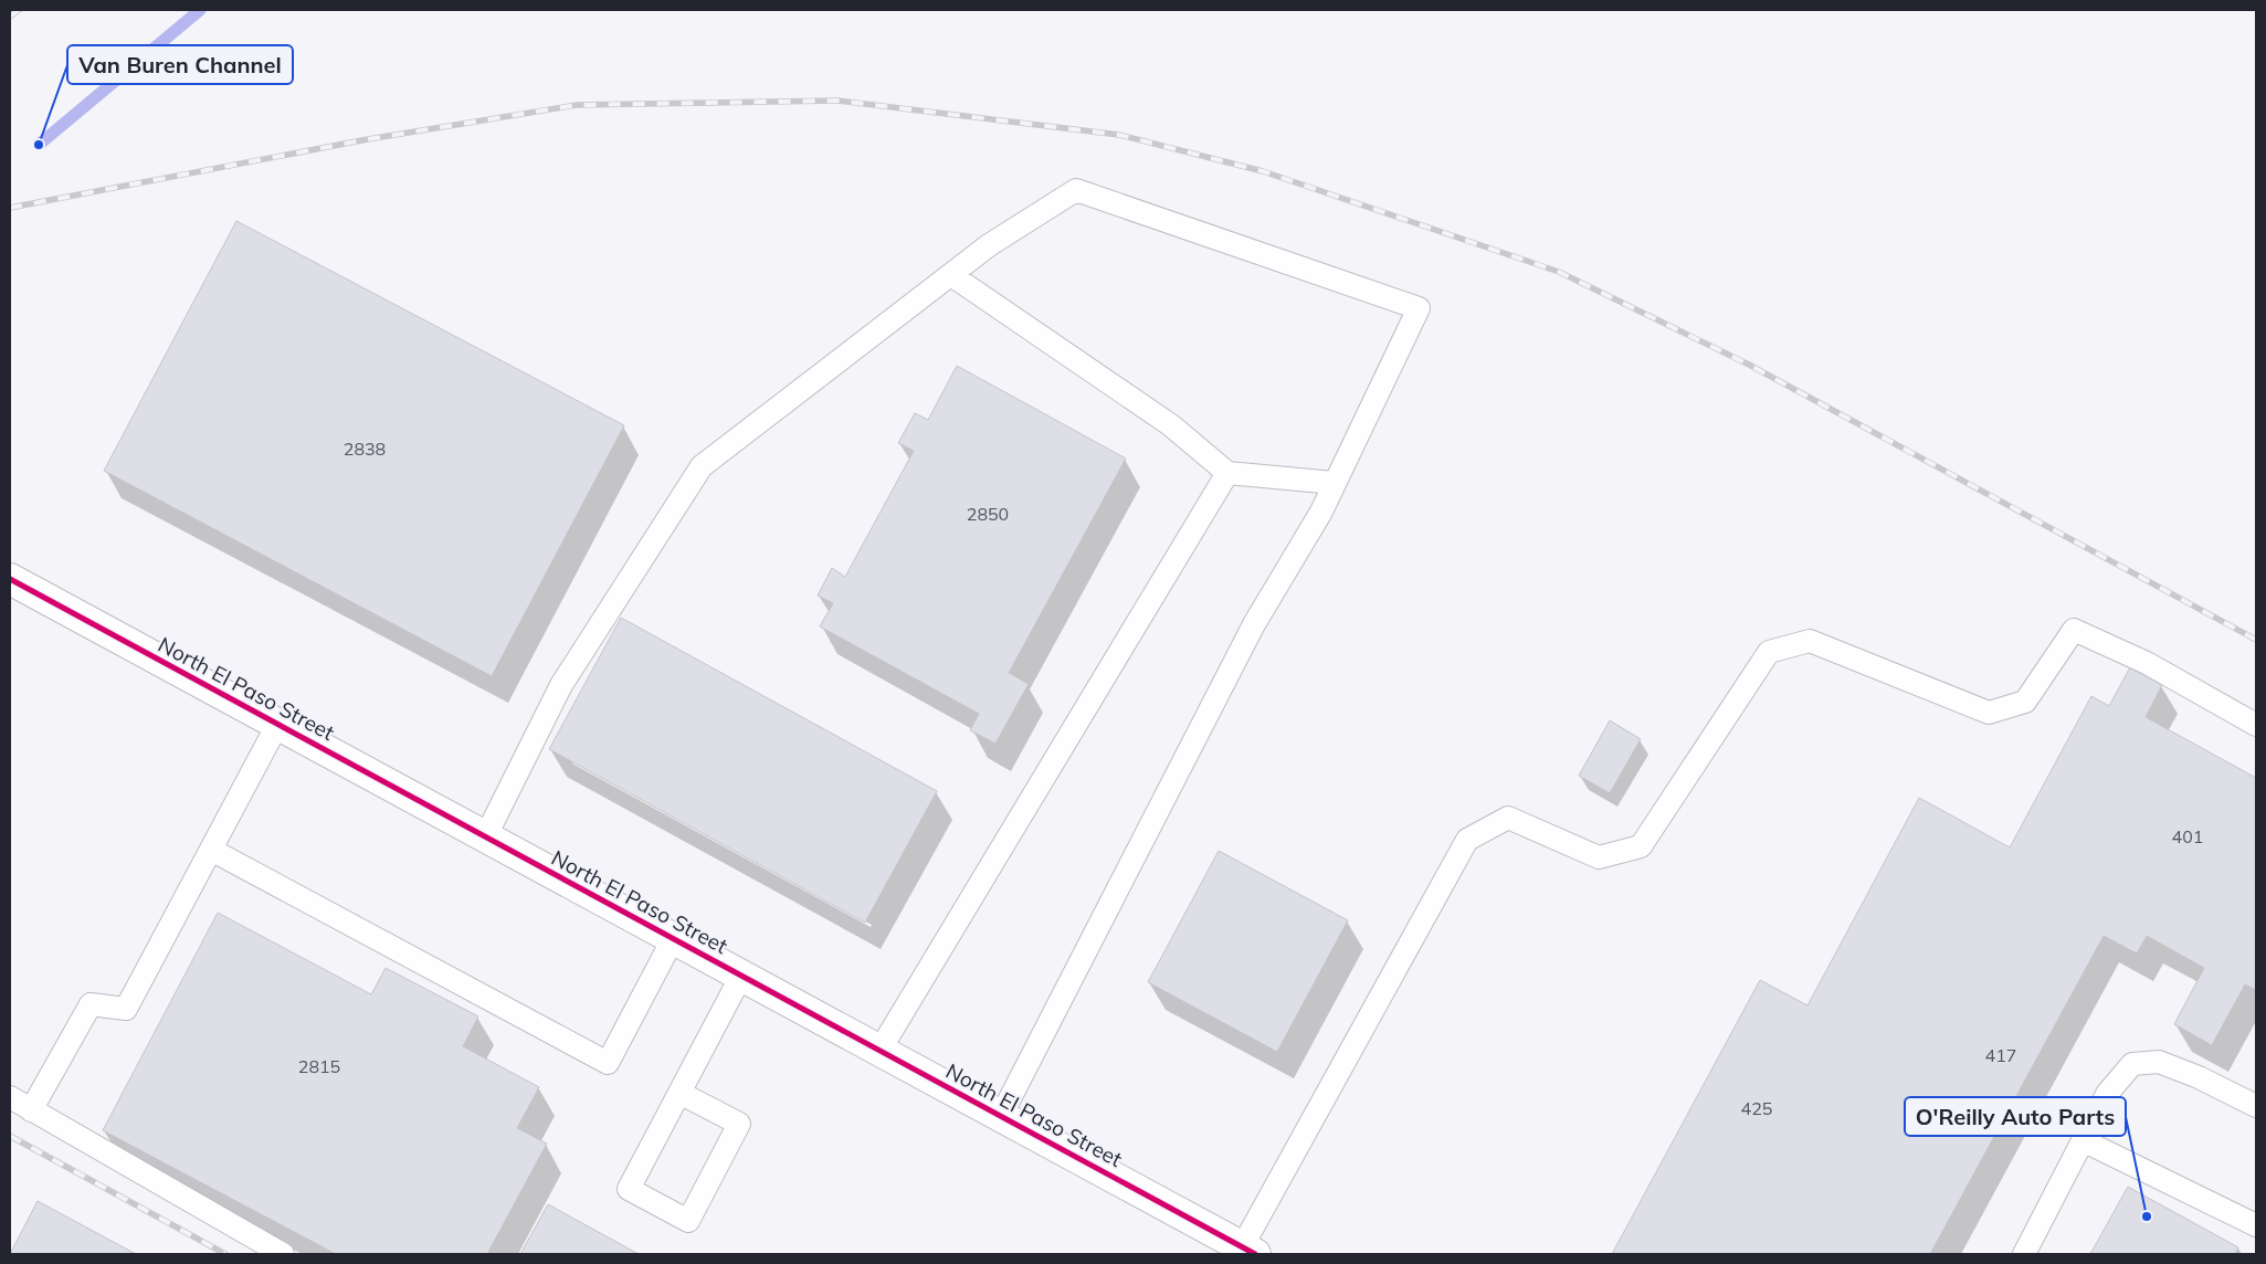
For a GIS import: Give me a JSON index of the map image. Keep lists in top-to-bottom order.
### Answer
{
  "streets": {
    "street": ["North El Paso Street"]
  },
  "places": ["Van Buren Channel", "O'Reilly Auto Parts"],
  "house_numbers": [
    "2838",
    "2850",
    "401",
    "417",
    "2815",
    "425"
  ]
}
